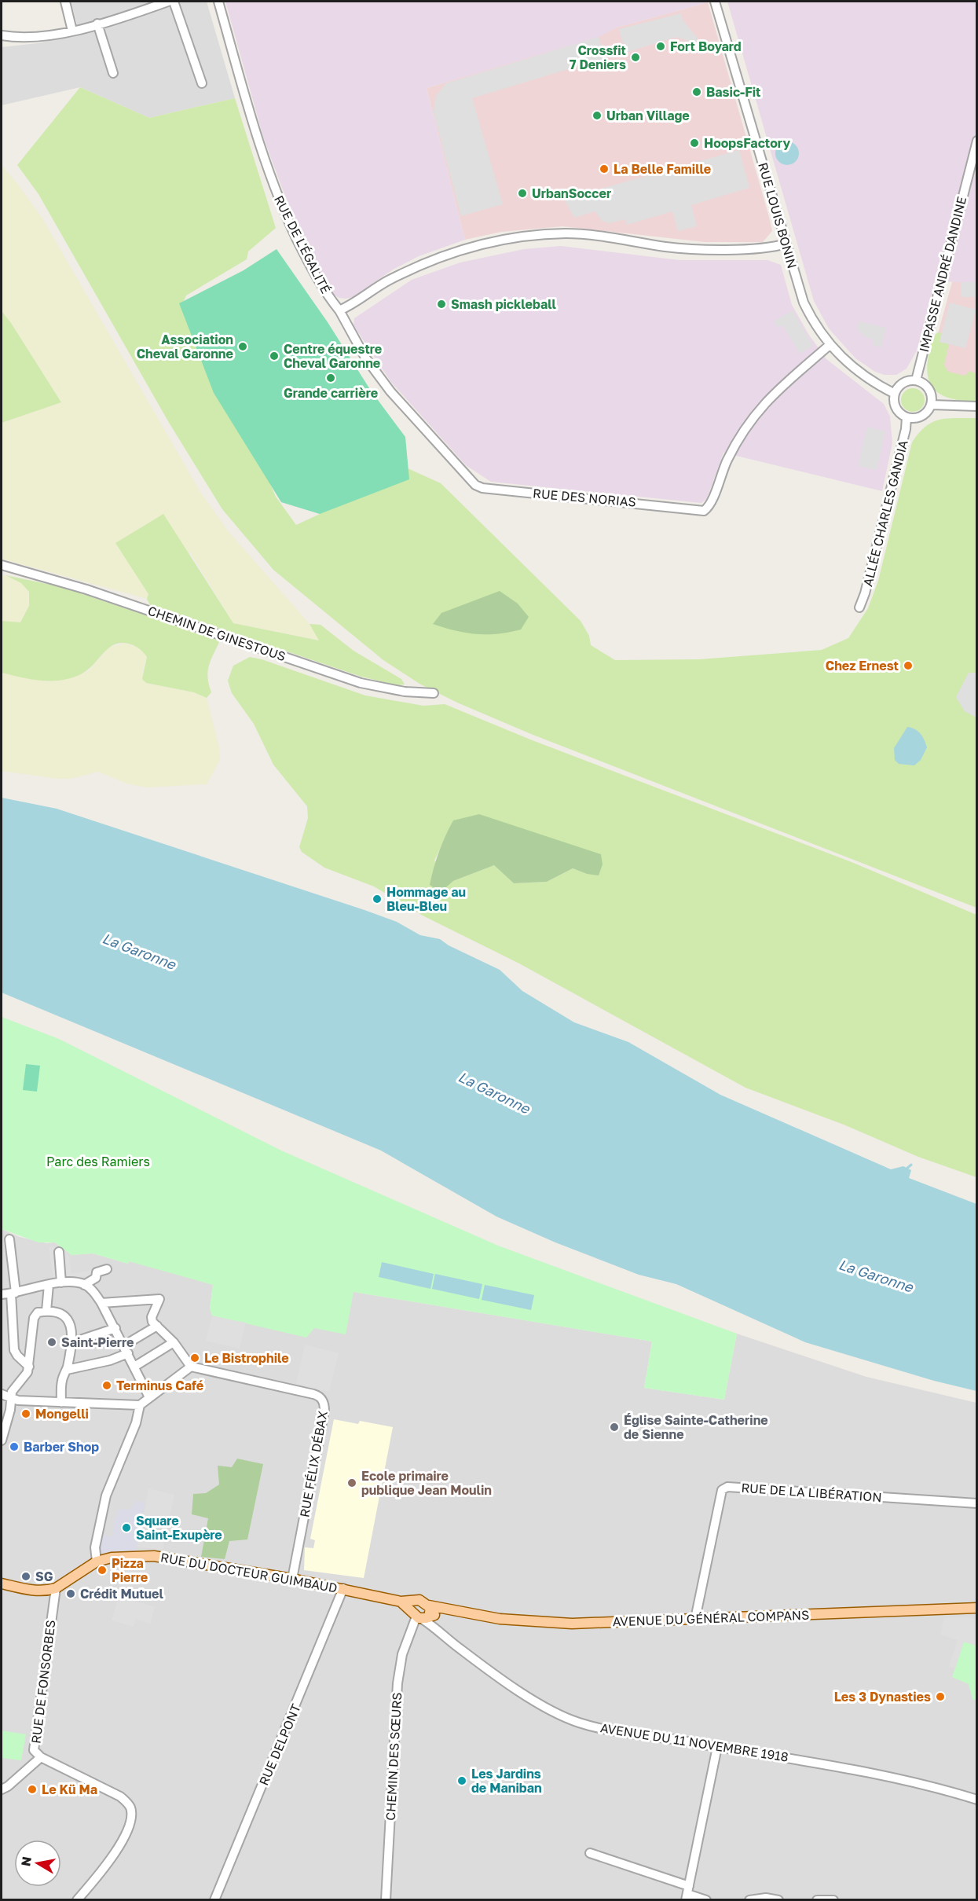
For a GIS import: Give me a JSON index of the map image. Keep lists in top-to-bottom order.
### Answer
{
  "streets": {
    "main road": ["RUE DU DOCTEUR GUIMBAUD", "AVENUE DU GÉNÉRAL COMPANS"],
    "street": [
      "RUE LOUIS BONIN",
      "RUE DE L'ÉGALITÉ",
      "IMPASSE ANDRÉ DANDINE",
      "RUE DES NORIAS",
      "ALLÉE CHARLES GANDIA",
      "CHEMIN DE GINESTOUS",
      "RUE FÉLIX DÉBAX",
      "RUE DE LA LIBÉRATION",
      "RUE DE FONSORBES",
      "AVENUE DU 11 NOVEMBRE 1918",
      "RUE DELPONT",
      "CHEMIN DES SŒURS"
    ]
  },
  "crossings": [
    ["RUE LOUIS BONIN", "IMPASSE ANDRÉ DANDINE"],
    ["RUE LOUIS BONIN", "RUE DES NORIAS"],
    ["RUE LOUIS BONIN", "ALLÉE CHARLES GANDIA"],
    ["RUE DE L'ÉGALITÉ", "RUE DES NORIAS"],
    ["IMPASSE ANDRÉ DANDINE", "ALLÉE CHARLES GANDIA"],
    ["RUE FÉLIX DÉBAX", "RUE DU DOCTEUR GUIMBAUD"],
    ["RUE DE LA LIBÉRATION", "AVENUE DU GÉNÉRAL COMPANS"],
    ["RUE DU DOCTEUR GUIMBAUD", "AVENUE DU GÉNÉRAL COMPANS"],
    ["RUE DU DOCTEUR GUIMBAUD", "AVENUE DU 11 NOVEMBRE 1918"],
    ["RUE DU DOCTEUR GUIMBAUD", "RUE DELPONT"],
    ["RUE DU DOCTEUR GUIMBAUD", "CHEMIN DES SŒURS"],
    ["AVENUE DU GÉNÉRAL COMPANS", "AVENUE DU 11 NOVEMBRE 1918"],
    ["AVENUE DU GÉNÉRAL COMPANS", "CHEMIN DES SŒURS"],
    ["AVENUE DU 11 NOVEMBRE 1918", "CHEMIN DES SŒURS"]
  ],
  "water": ["La Garonne"],
  "parks": ["Parc des Ramiers"],
  "places": [
    "Fort Boyard",
    "Crossfit 7 Deniers",
    "Basic-Fit",
    "Urban Village",
    "HoopsFactory",
    "La Belle Famille",
    "UrbanSoccer",
    "Smash pickleball",
    "Association Cheval Garonne",
    "Centre équestre Cheval Garonne",
    "Grande carrière",
    "Chez Ernest",
    "Hommage au Bleu-Bleu",
    "Saint-Pierre",
    "Le Bistrophile",
    "Terminus Café",
    "Mongelli",
    "Église Sainte-Catherine de Sienne",
    "Barber Shop",
    "Ecole primaire publique Jean Moulin",
    "Square Saint-Exupère",
    "Pizza Pierre",
    "SG",
    "Crédit Mutuel",
    "Les 3 Dynasties",
    "Les Jardins de Maniban",
    "Le Kü Ma"
  ],
  "north": "left"
}
